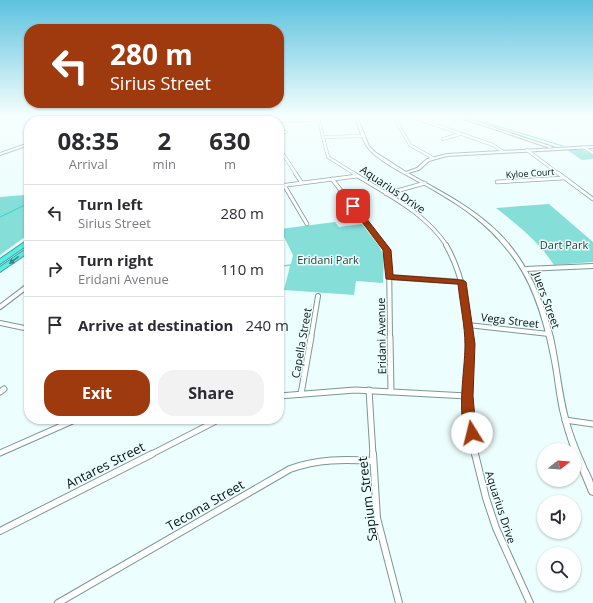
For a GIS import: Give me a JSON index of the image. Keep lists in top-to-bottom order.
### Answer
{
  "streets": {
    "street": [
      "Kyloe Court",
      "Aquarius Drive",
      "Juers Street",
      "Vega Street",
      "Eridani Avenue",
      "Capella Street",
      "Antares Street",
      "Sapium Street",
      "Tecoma Street"
    ]
  },
  "crossings": [
    ["Aquarius Drive", "Vega Street"],
    ["Juers Street", "Vega Street"],
    ["Sapium Street", "Tecoma Street"]
  ],
  "parks": ["Dart Park", "Eridani Park"],
  "north": "right",
  "page": {
    "turn": ["280 m", "Sirius Street"],
    "eta": [
      "08:35",
      "Arrival",
      "2",
      "min",
      "630",
      "m"
    ],
    "list": [
      {
        "name": "Turn left",
        "note": "Sirius Street",
        "value": "280 m"
      },
      {
        "name": "Turn right",
        "note": "Eridani Avenue",
        "value": "110 m"
      },
      {
        "name": "Arrive at destination",
        "value": "240 m"
      }
    ],
    "buttons": ["Exit", "Share"]
  }
}
